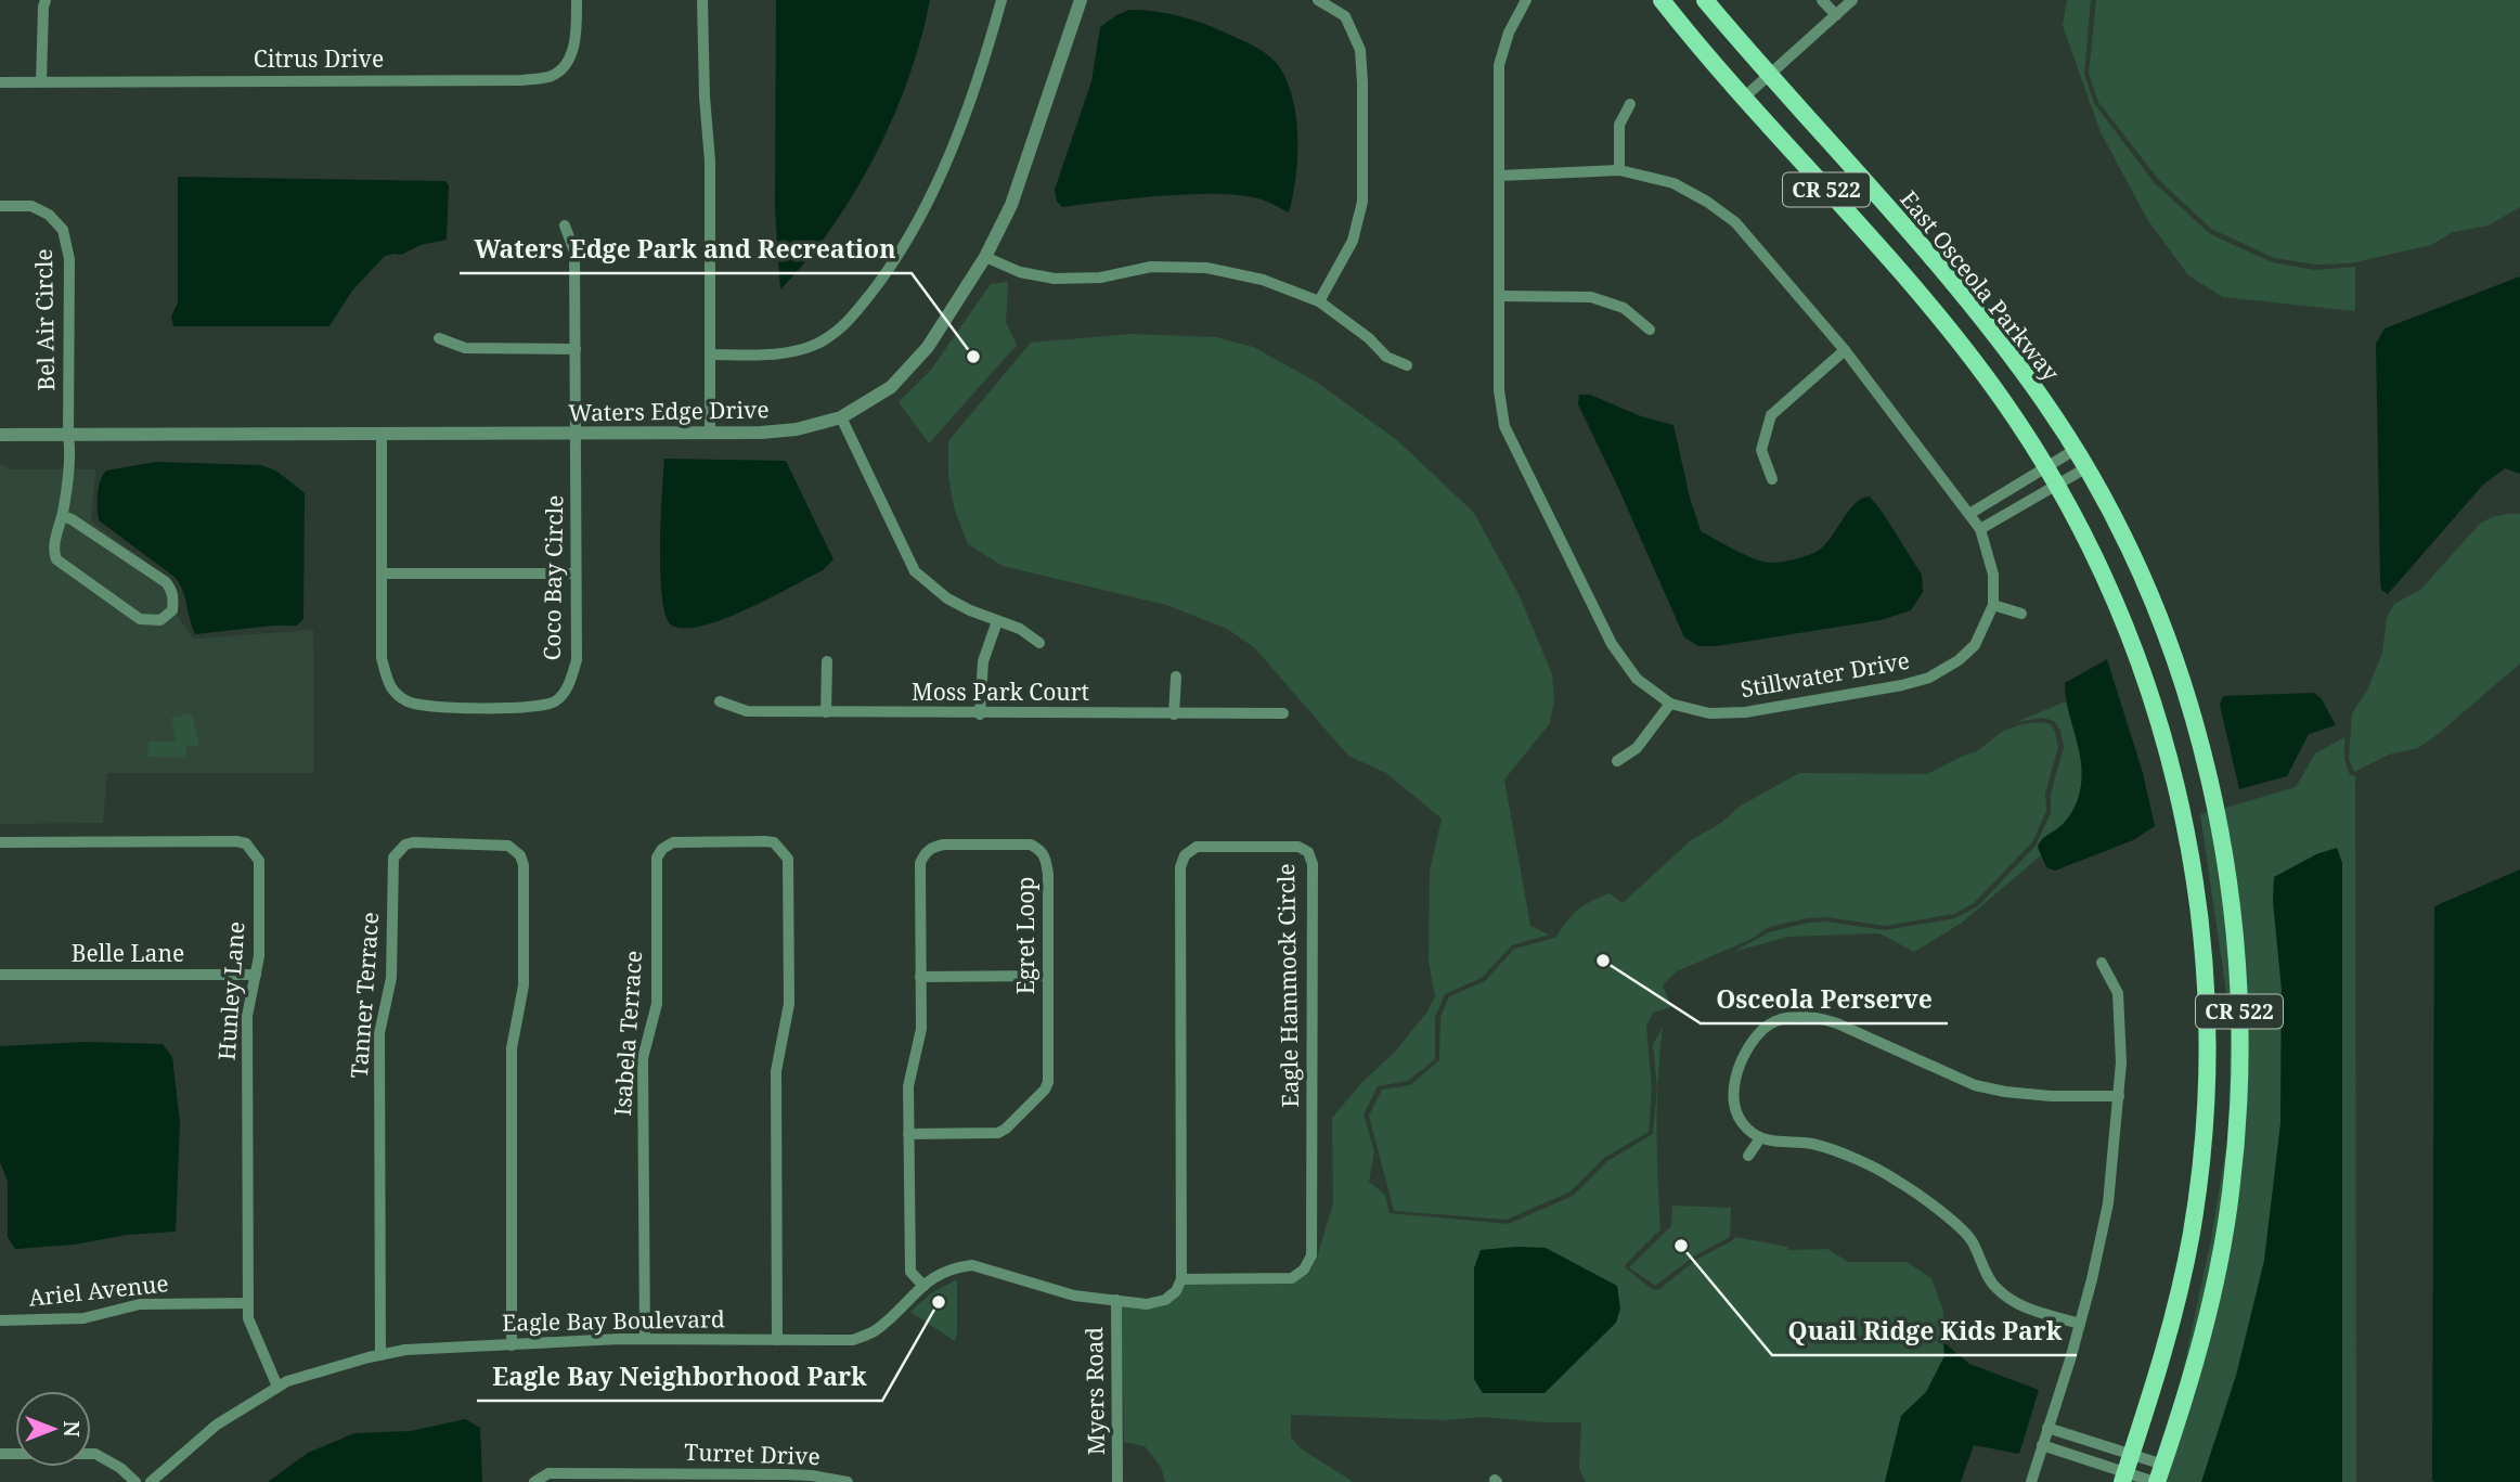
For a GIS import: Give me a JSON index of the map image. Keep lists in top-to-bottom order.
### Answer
{
  "streets": {
    "main road": ["CR 522", "East Osceola Parkway"],
    "street": [
      "Citrus Drive",
      "Bel Air Circle",
      "Waters Edge Drive",
      "Coco Bay Circle",
      "Stillwater Drive",
      "Moss Park Court",
      "Egret Loop",
      "Belle Lane",
      "Eagle Hammock Circle",
      "Hunley Lane",
      "Tanner Terrace",
      "Isabela Terrace",
      "Ariel Avenue",
      "Eagle Bay Boulevard",
      "Myers Road",
      "Turret Drive"
    ]
  },
  "crossings": [
    ["Bel Air Circle", "Waters Edge Drive"],
    ["Waters Edge Drive", "Coco Bay Circle"],
    ["Egret Loop", "Eagle Bay Boulevard"],
    ["Belle Lane", "Hunley Lane"],
    ["Hunley Lane", "Ariel Avenue"],
    ["Hunley Lane", "Eagle Bay Boulevard"],
    ["Tanner Terrace", "Eagle Bay Boulevard"],
    ["Isabela Terrace", "Eagle Bay Boulevard"],
    ["Eagle Bay Boulevard", "Myers Road"]
  ],
  "places": [
    "Waters Edge Park and Recreation",
    "Osceola Perserve",
    "Quail Ridge Kids Park",
    "Eagle Bay Neighborhood Park"
  ],
  "north": "right"
}
